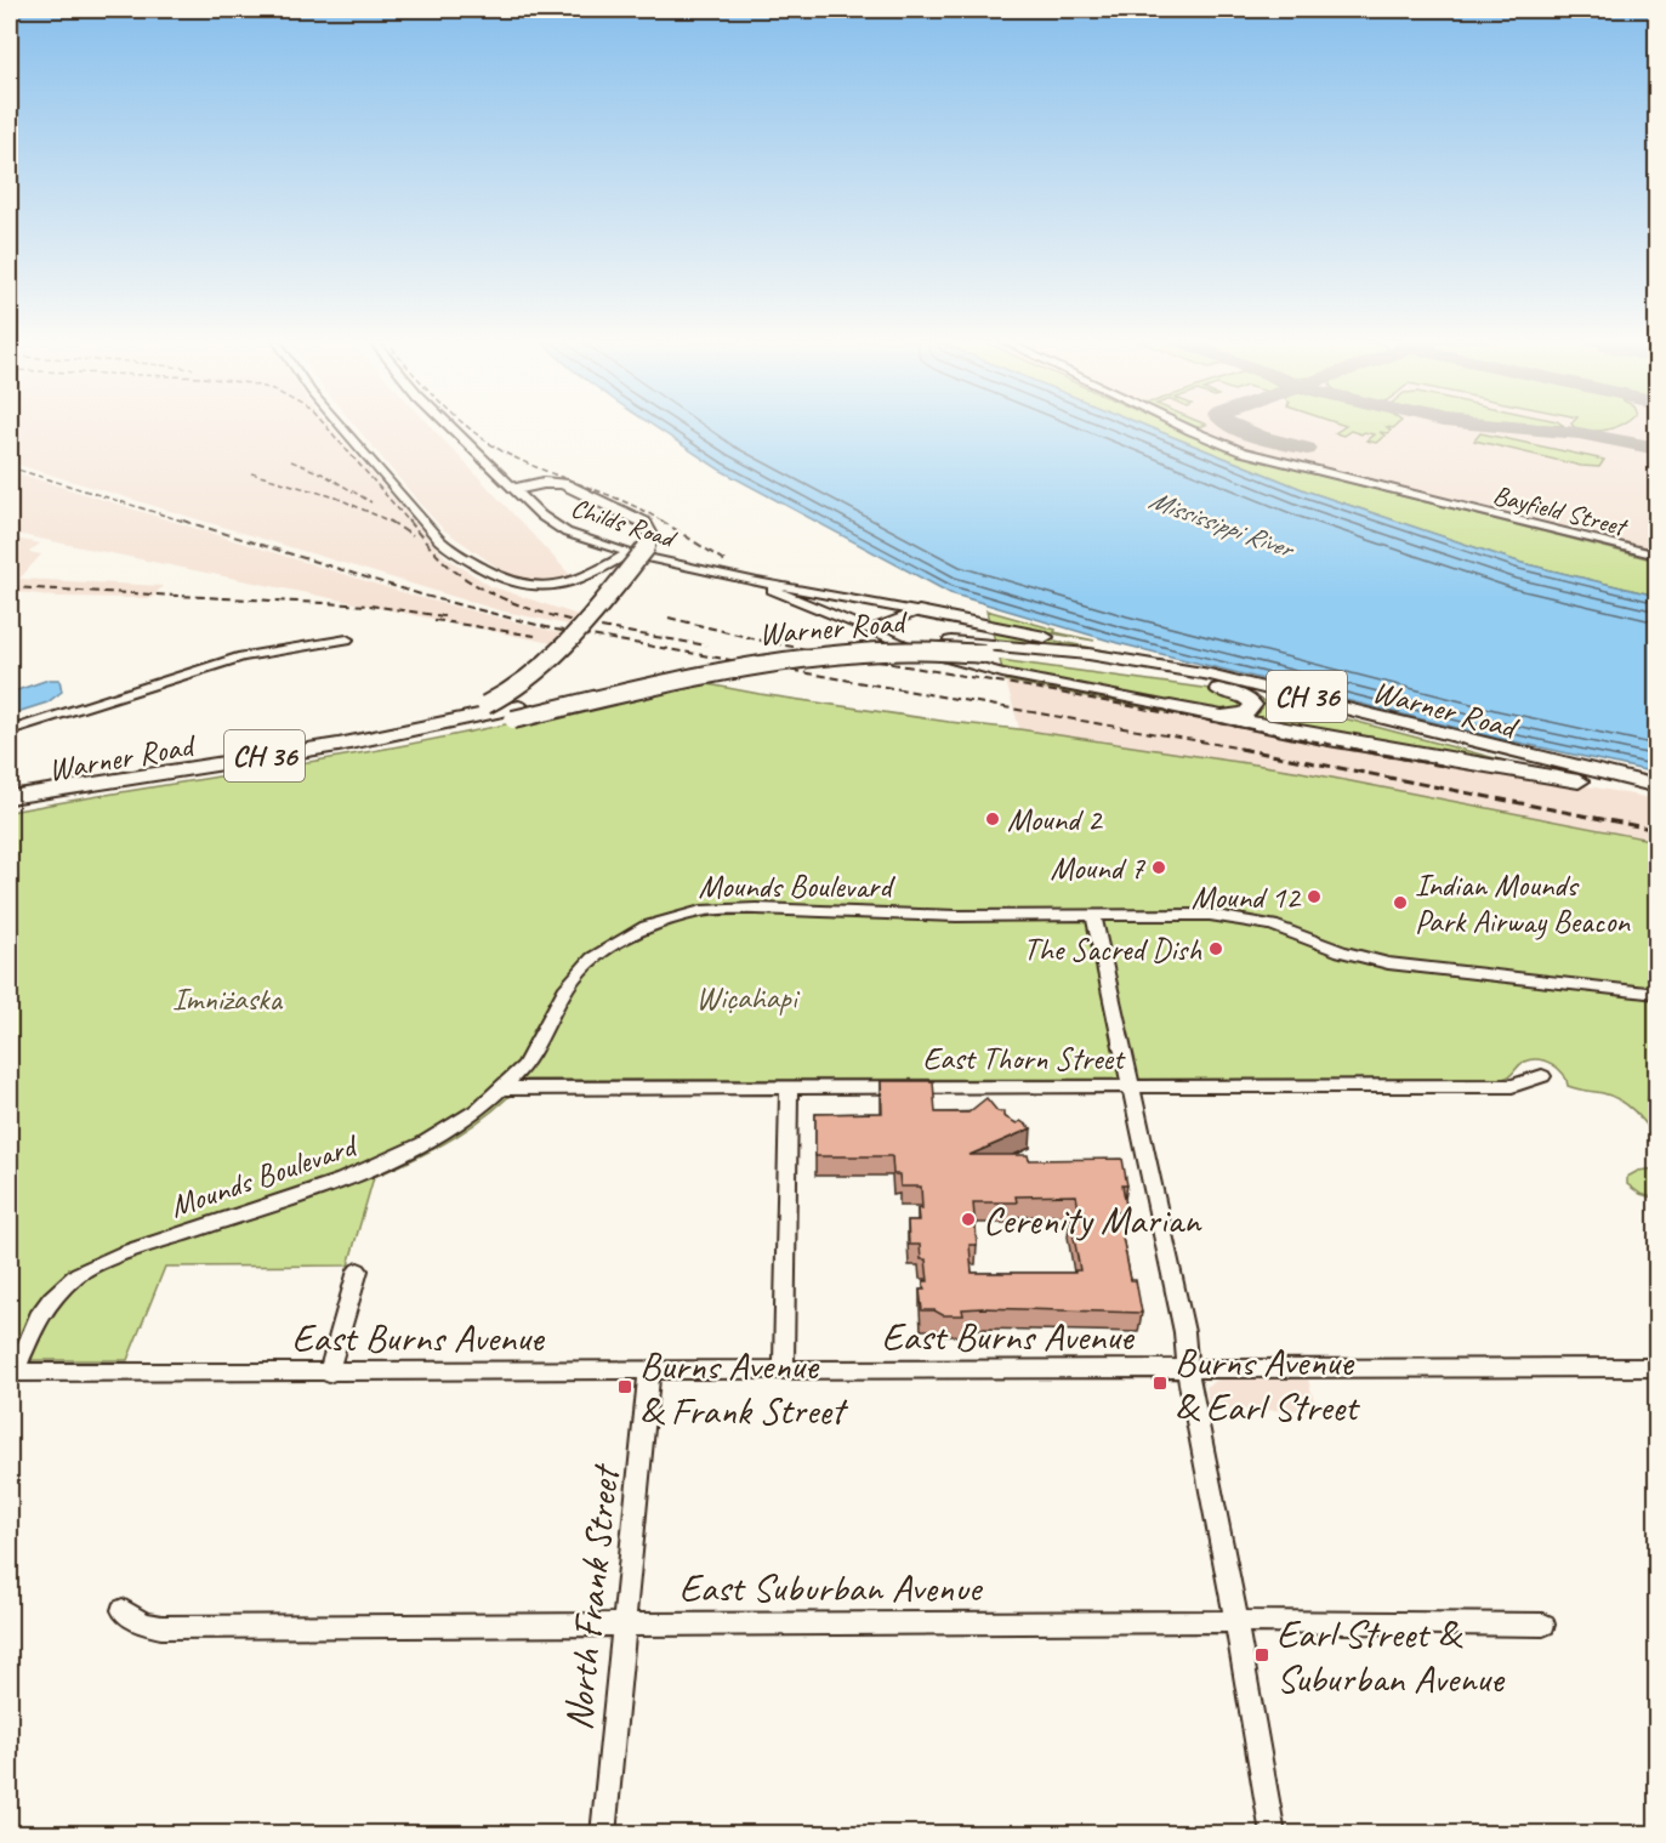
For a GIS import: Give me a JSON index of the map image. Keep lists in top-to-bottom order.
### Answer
{
  "streets": {
    "highway": ["Warner Road", "CH 36"],
    "street": [
      "Bayfield Street",
      "Childs Road",
      "Mounds Boulevard",
      "East Thorn Street",
      "East Burns Avenue",
      "East Suburban Avenue",
      "North Frank Street"
    ]
  },
  "crossings": [
    ["Mounds Boulevard", "East Thorn Street"],
    ["Mounds Boulevard", "East Burns Avenue"],
    ["East Burns Avenue", "North Frank Street"],
    ["East Suburban Avenue", "North Frank Street"]
  ],
  "water": ["Mississippi River"],
  "parks": ["Wic̣aḣapi", "Imniżaska"],
  "places": {
    "other": [
      "Mound 2",
      "Mound 7",
      "Mound 12",
      "Indian Mounds Park Airway Beacon",
      "The Sacred Dish",
      "Cerenity Marian"
    ],
    "transit": ["Burns Avenue & Earl Street", "Burns Avenue & Frank Street", "Earl Street & Suburban Avenue"]
  }
}
